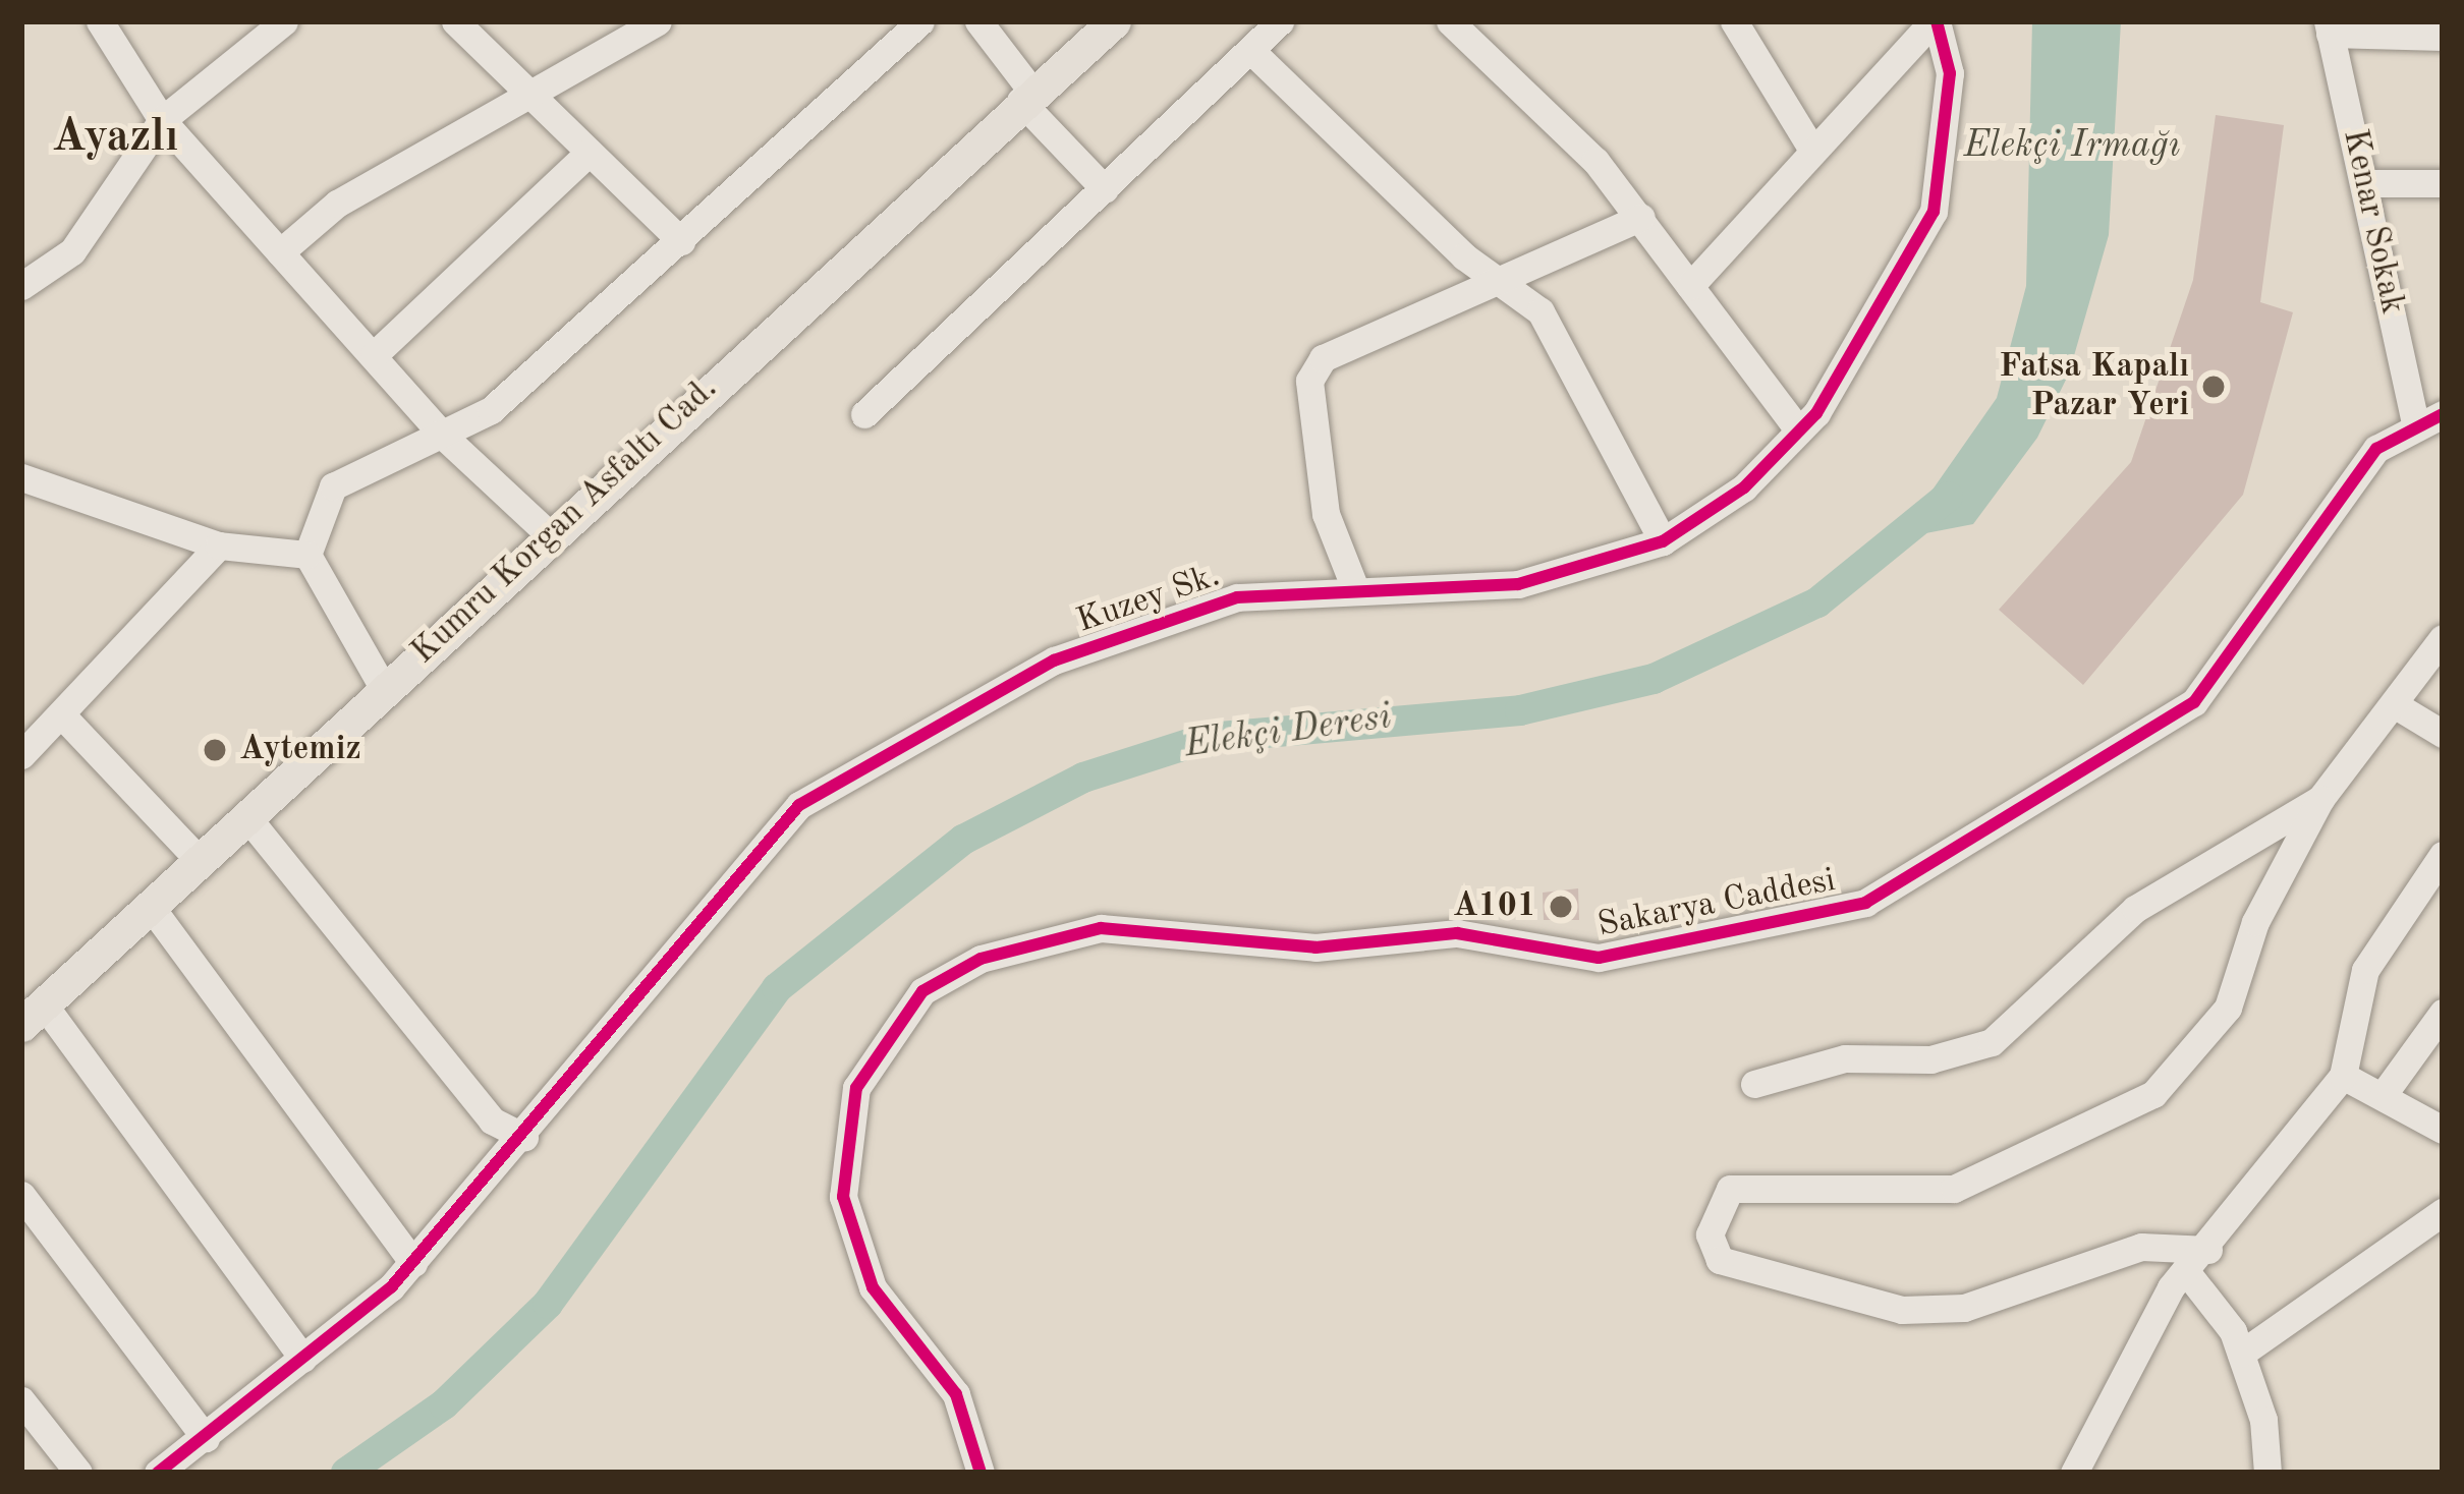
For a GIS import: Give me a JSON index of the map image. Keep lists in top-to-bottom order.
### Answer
{
  "streets": {
    "main road": ["Kumru Korgan Asfaltı Cad."],
    "street": ["Kenar Sokak", "Kuzey Sk.", "Sakarya Caddesi"]
  },
  "crossings": [
    ["Kenar Sokak", "Sakarya Caddesi"]
  ],
  "districts": ["Ayazlı"],
  "water": ["Elekçi Irmağı", "Elekçi Deresi"],
  "places": ["Fatsa Kapalı Pazar Yeri", "Aytemiz", "A101"]
}
